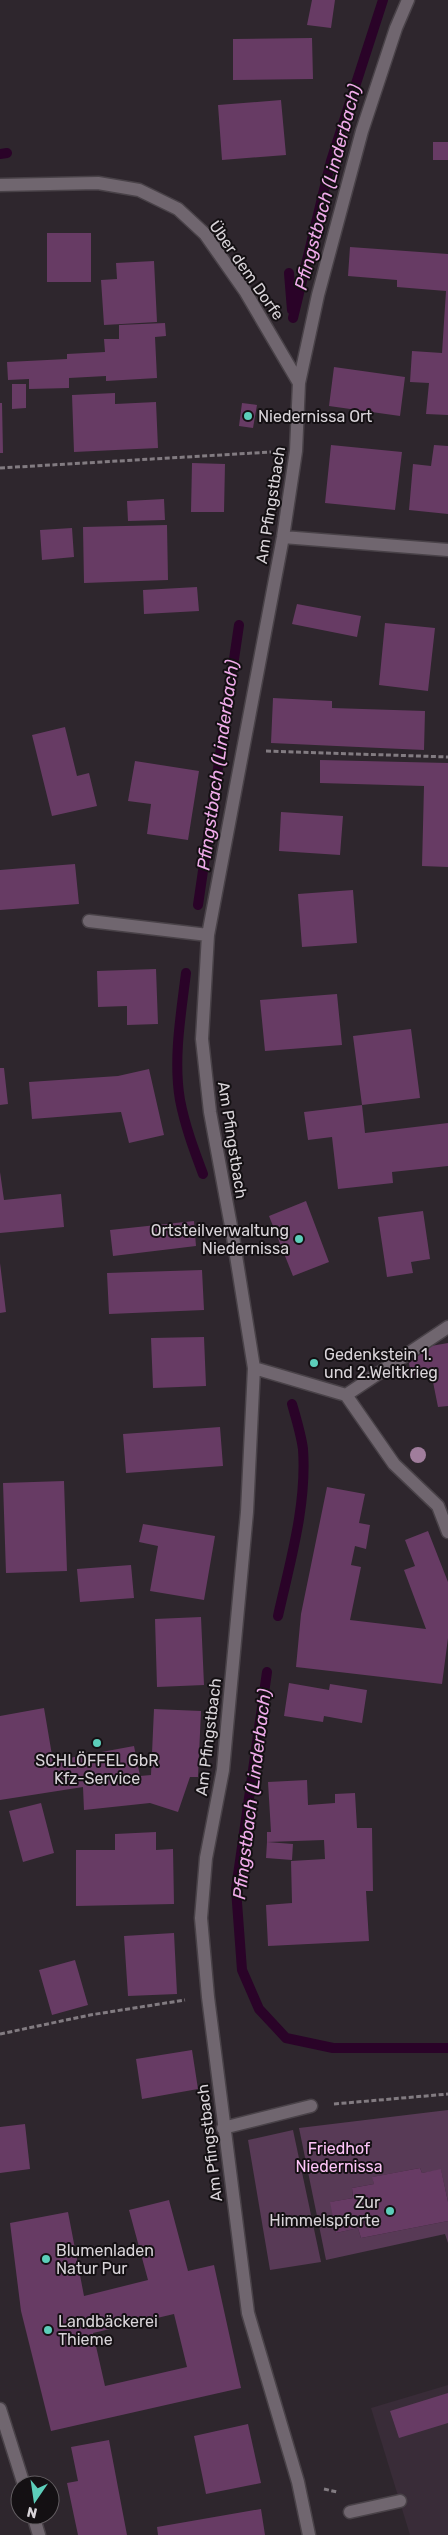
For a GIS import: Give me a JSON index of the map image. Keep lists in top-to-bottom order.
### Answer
{
  "streets": {
    "street": ["Über dem Dorfe", "Am Pfingstbach"]
  },
  "crossings": [
    ["Über dem Dorfe", "Am Pfingstbach"]
  ],
  "water": ["Pfingstbach (Linderbach)"],
  "parks": ["Friedhof Niedernissa"],
  "places": [
    "Niedernissa Ort",
    "Ortsteilverwaltung Niedernissa",
    "Gedenkstein 1. und 2.Weltkrieg",
    "SCHLÖFFEL GbR Kfz-Service",
    "Zur Himmelspforte",
    "Blumenladen Natur Pur",
    "Landbäckerei Thieme"
  ],
  "north": "bottom"
}
